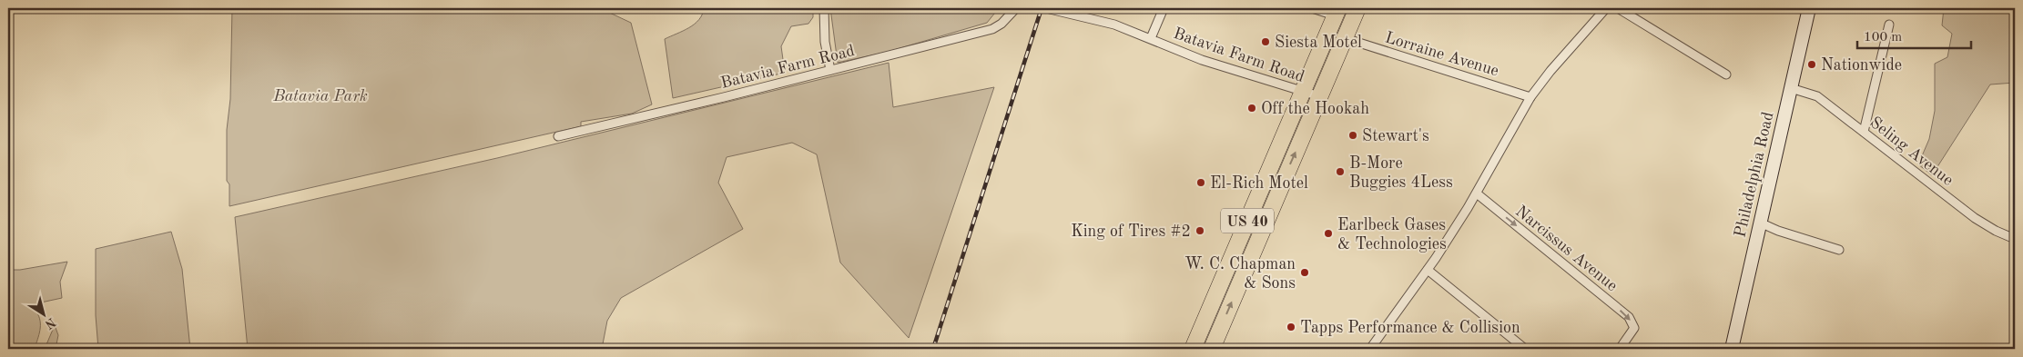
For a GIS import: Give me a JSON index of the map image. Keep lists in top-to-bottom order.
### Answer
{
  "streets": {
    "highway": ["US 40"],
    "main road": ["Philadelphia Road"],
    "street": [
      "Lorraine Avenue",
      "Batavia Farm Road",
      "Seling Avenue",
      "Narcissus Avenue"
    ]
  },
  "crossings": [
    ["Lorraine Avenue", "US 40"],
    ["Batavia Farm Road", "US 40"],
    ["Seling Avenue", "Philadelphia Road"]
  ],
  "one_way": ["Narcissus Avenue"],
  "parks": ["Batavia Park"],
  "places": [
    "Siesta Motel",
    "Nationwide",
    "Off the Hookah",
    "Stewart's",
    "B-More Buggies 4Less",
    "El-Rich Motel",
    "King of Tires #2",
    "Earlbeck Gases & Technologies",
    "W. C. Chapman & Sons",
    "Tapps Performance & Collision"
  ],
  "scale_bar": "100 m",
  "north": "bottom right"
}
